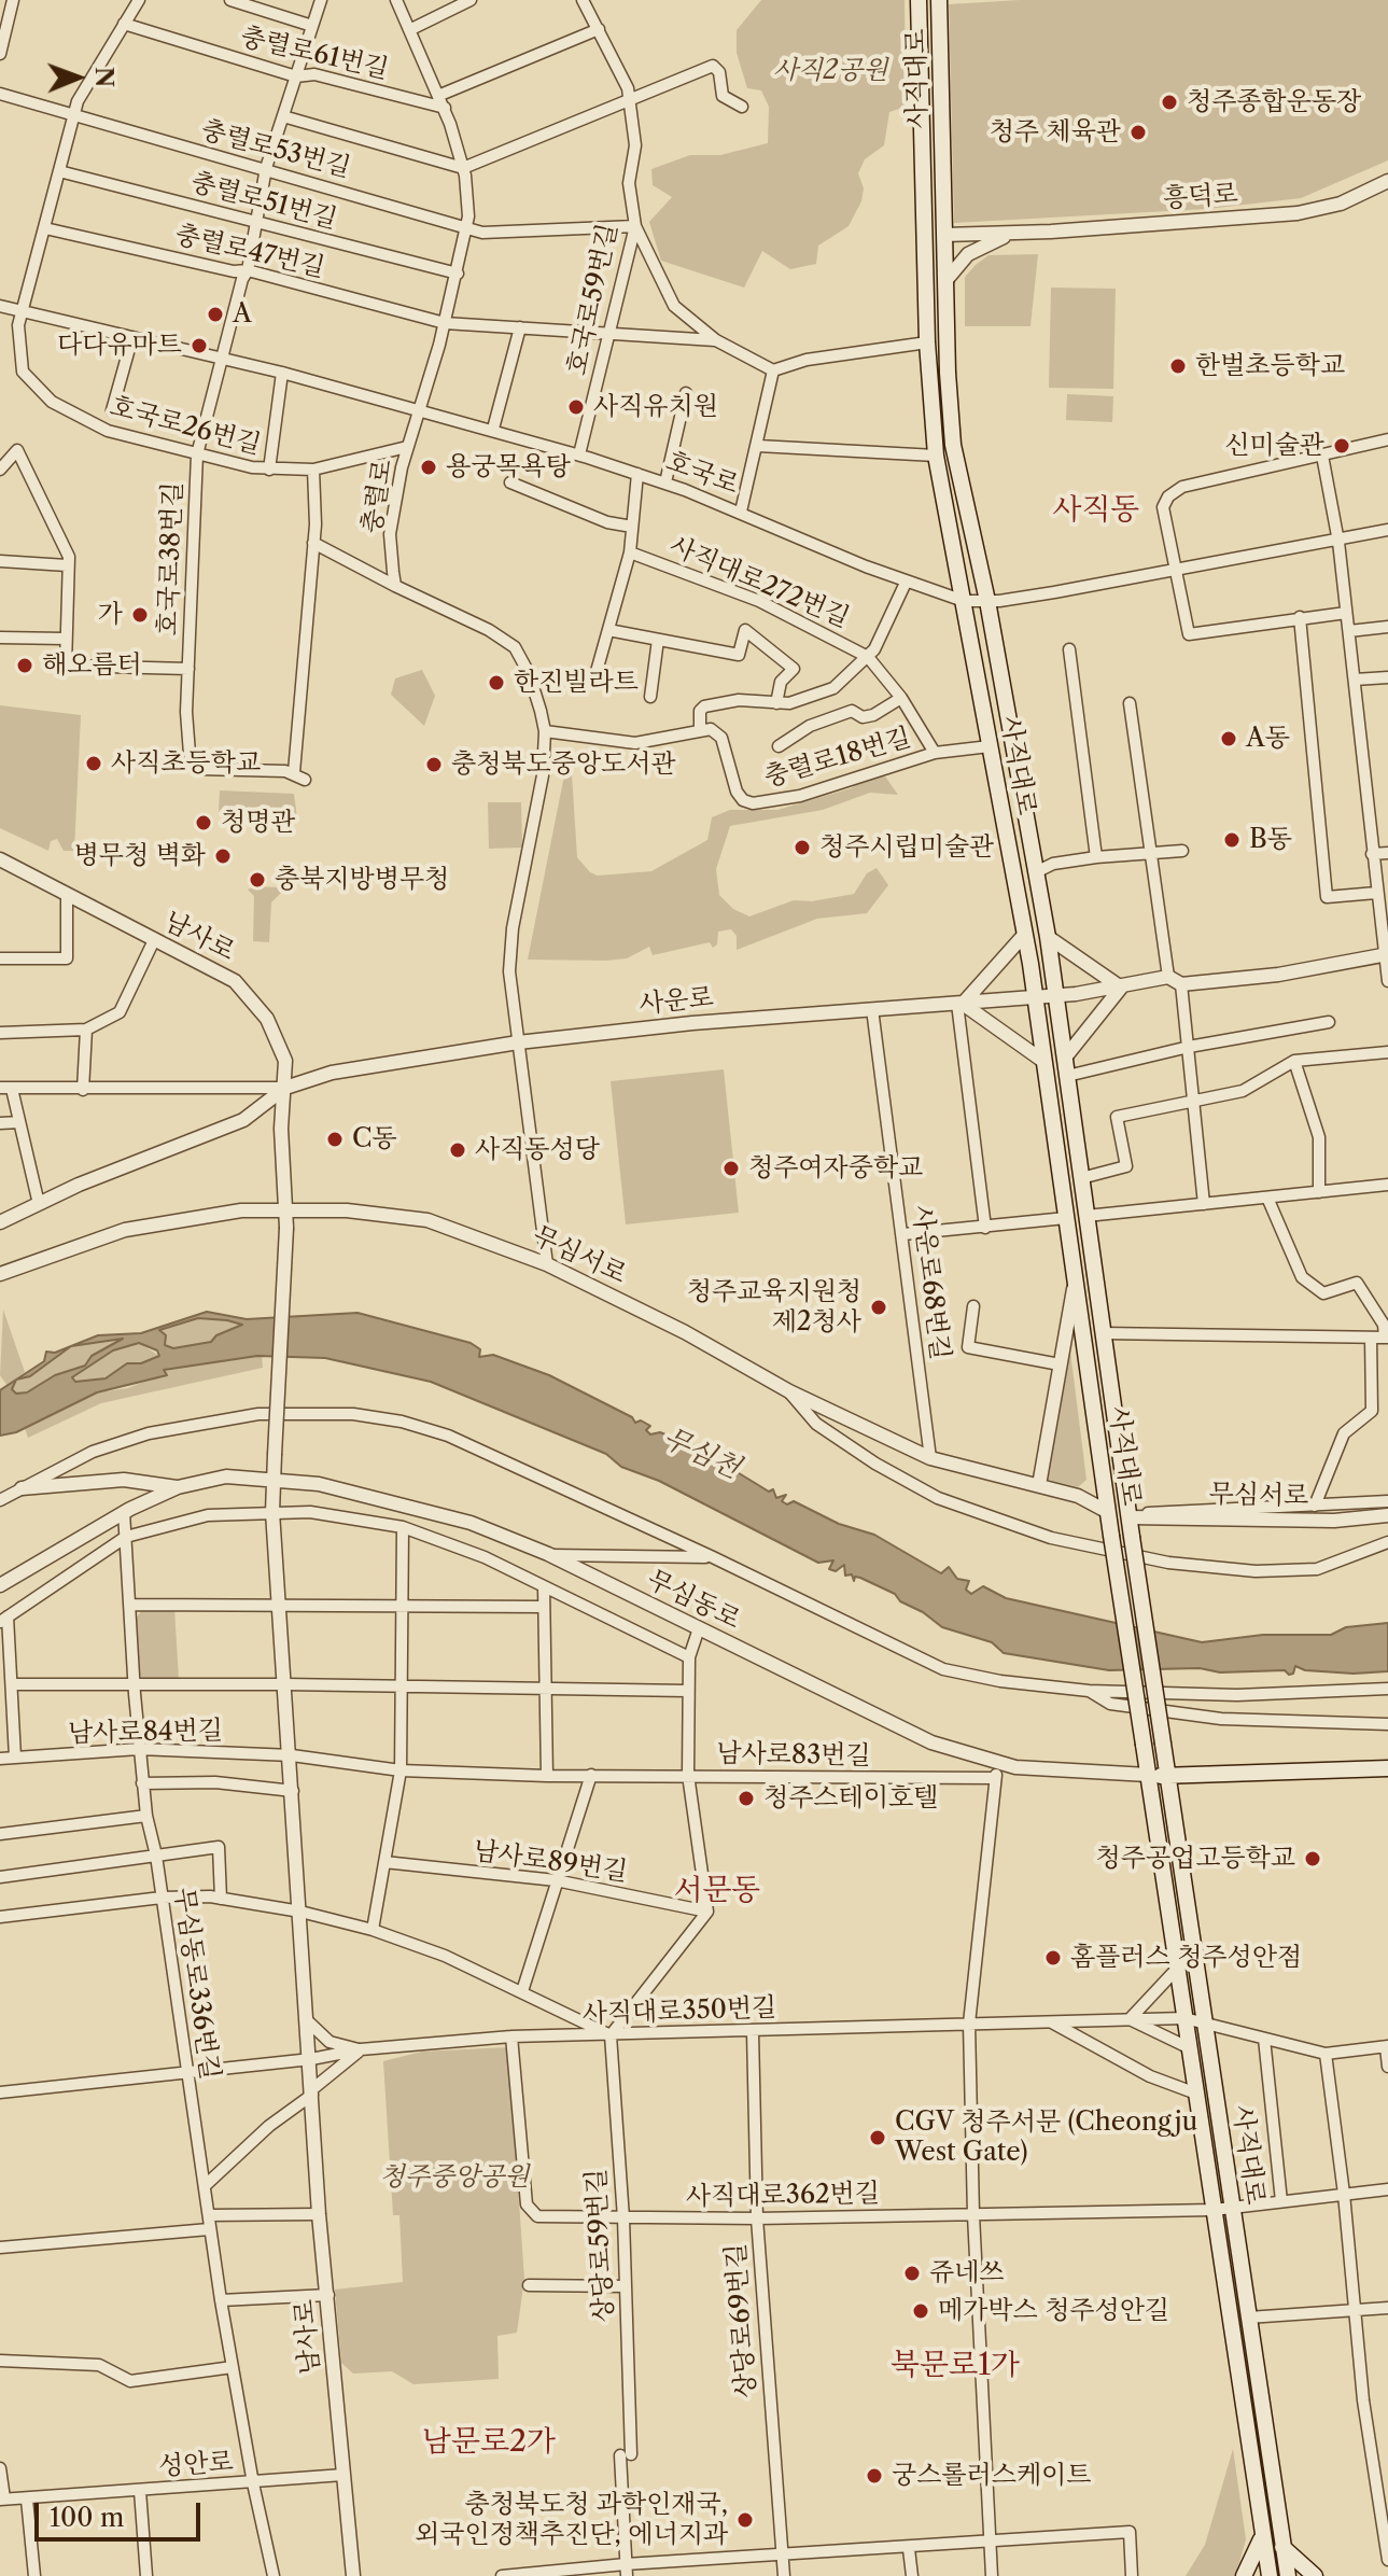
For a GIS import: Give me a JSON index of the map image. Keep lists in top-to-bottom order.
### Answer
{
  "streets": {
    "main road": ["사직대로", "무심동로"],
    "street": [
      "충렬로61번길",
      "충렬로53번길",
      "흥덕로",
      "충렬로51번길",
      "충렬로47번길",
      "호국로59번길",
      "호국로26번길",
      "호국로",
      "충렬로",
      "호국로38번길",
      "사직대로272번길",
      "충렬로18번길",
      "남사로",
      "사운로",
      "무심서로",
      "사운로68번길",
      "남사로84번길",
      "남사로83번길",
      "남사로89번길",
      "무심동로336번길",
      "사직대로350번길",
      "사직대로362번길",
      "상당로59번길",
      "상당로69번길",
      "성안로"
    ]
  },
  "crossings": [
    ["충렬로61번길", "호국로26번길"],
    ["충렬로61번길", "충렬로"],
    ["충렬로61번길", "호국로38번길"],
    ["사직대로", "흥덕로"],
    ["사직대로", "호국로"],
    ["사직대로", "사운로"],
    ["사직대로", "무심서로"],
    ["사직대로", "무심동로"],
    ["사직대로", "사직대로350번길"],
    ["사직대로", "사직대로362번길"],
    ["충렬로53번길", "호국로59번길"],
    ["충렬로53번길", "호국로26번길"],
    ["충렬로53번길", "충렬로"],
    ["충렬로53번길", "호국로38번길"],
    ["충렬로51번길", "호국로26번길"],
    ["충렬로51번길", "충렬로"],
    ["충렬로51번길", "호국로38번길"],
    ["충렬로47번길", "호국로59번길"],
    ["충렬로47번길", "호국로26번길"],
    ["충렬로47번길", "충렬로"],
    ["충렬로47번길", "호국로38번길"],
    ["호국로59번길", "호국로"],
    ["호국로26번길", "호국로"],
    ["호국로26번길", "충렬로"],
    ["호국로26번길", "호국로38번길"],
    ["호국로", "충렬로"],
    ["호국로", "호국로38번길"],
    ["사직대로272번길", "충렬로18번길"],
    ["남사로", "사운로"],
    ["남사로", "무심서로"],
    ["남사로", "무심동로"],
    ["남사로", "남사로84번길"],
    ["남사로", "남사로83번길"],
    ["남사로", "사직대로350번길"],
    ["남사로", "성안로"],
    ["사운로", "사운로68번길"],
    ["무심서로", "사운로68번길"],
    ["무심동로", "무심동로336번길"],
    ["남사로84번길", "남사로83번길"],
    ["남사로84번길", "무심동로336번길"],
    ["무심동로336번길", "사직대로350번길"],
    ["무심동로336번길", "성안로"],
    ["사직대로350번길", "사직대로362번길"],
    ["사직대로350번길", "상당로59번길"],
    ["사직대로350번길", "상당로69번길"],
    ["사직대로362번길", "상당로59번길"],
    ["사직대로362번길", "상당로69번길"]
  ],
  "districts": [
    "사직동",
    "서문동",
    "북문로1가",
    "남문로2가"
  ],
  "water": ["무심천"],
  "parks": ["사직2공원", "청주중앙공원"],
  "places": [
    "청주종합운동장",
    "청주 체육관",
    "A",
    "다다유마트",
    "한벌초등학교",
    "사직유치원",
    "신미술관",
    "용궁목욕탕",
    "가",
    "해오름터",
    "한진빌라트",
    "A동",
    "사직초등학교",
    "충청북도중앙도서관",
    "청명관",
    "B동",
    "청주시립미술관",
    "병무청 벽화",
    "충북지방병무청",
    "C동",
    "사직동성당",
    "청주여자중학교",
    "청주교육지원청 제2청사",
    "청주스테이호텔",
    "청주공업고등학교",
    "홈플러스 청주성안점",
    "CGV 청주서문 (Cheongju West Gate)",
    "쥬네쓰",
    "메가박스 청주성안길",
    "궁스롤러스케이트",
    "충청북도청 과학인재국, 외국인정책추진단, 에너지과"
  ],
  "scale_bar": "100 m",
  "north": "right"
}
